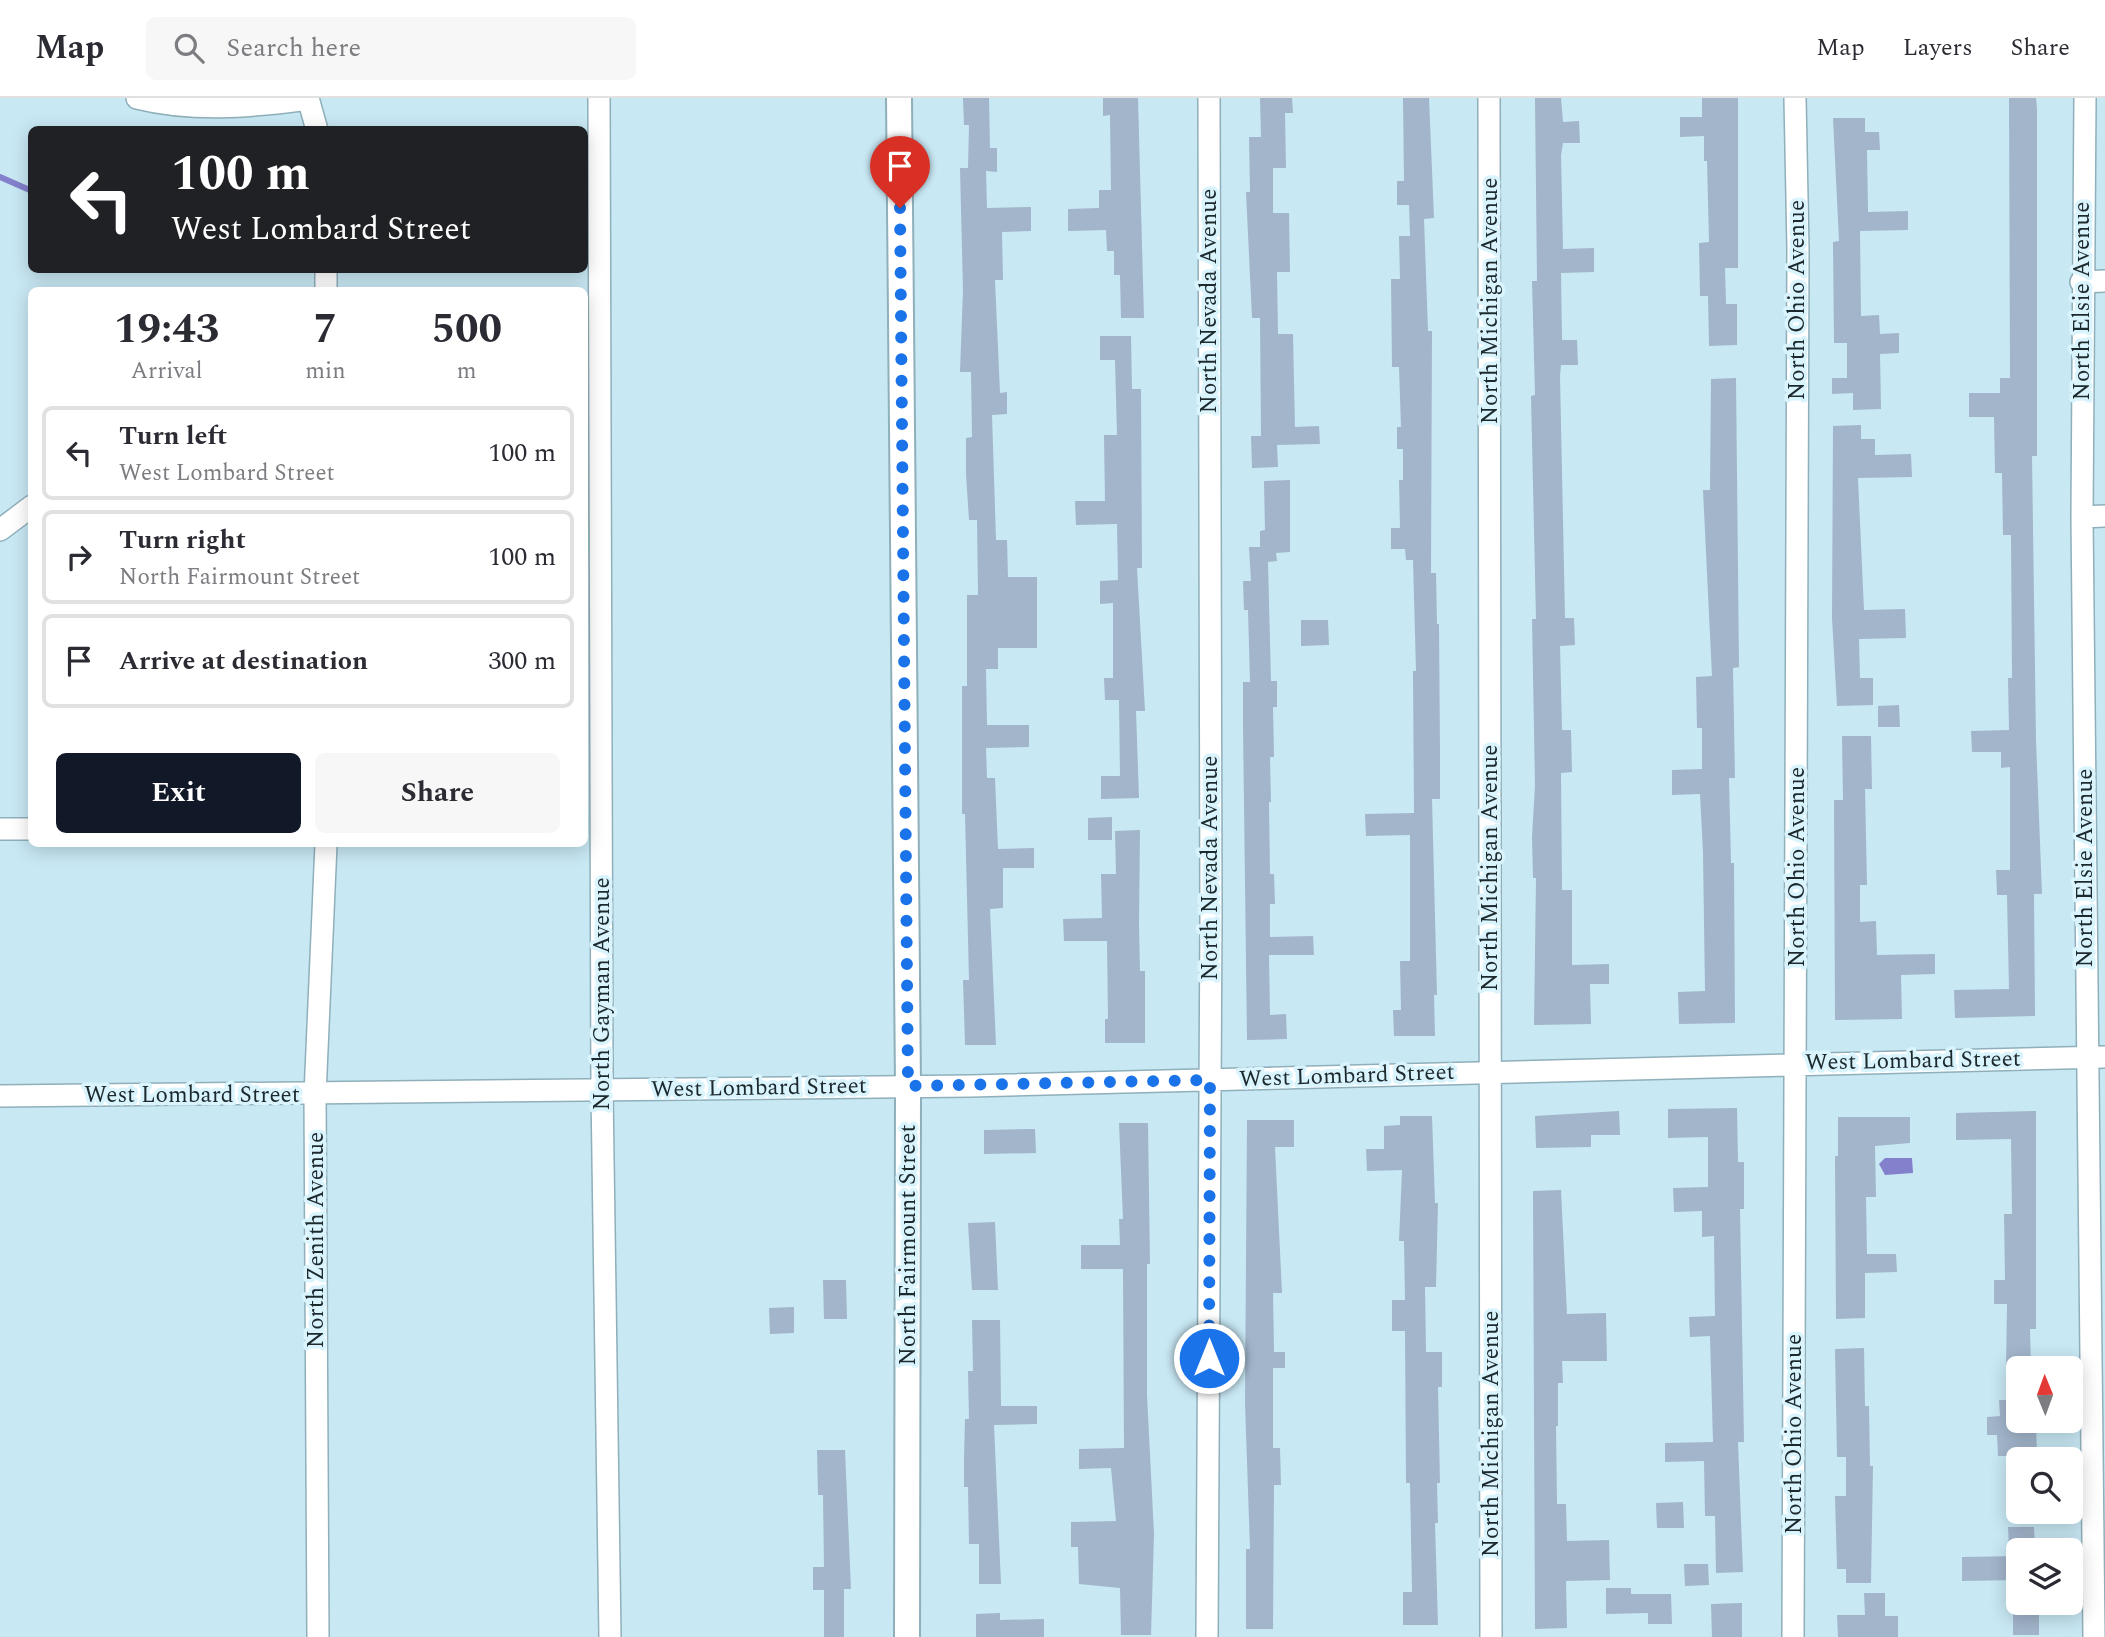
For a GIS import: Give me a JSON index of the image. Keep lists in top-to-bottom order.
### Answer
{
  "streets": {
    "street": [
      "North Ohio Avenue",
      "North Nevada Avenue",
      "North Michigan Avenue",
      "North Elsie Avenue",
      "North Gayman Avenue",
      "West Lombard Street",
      "North Zenith Avenue",
      "North Fairmount Street"
    ]
  },
  "crossings": [
    ["North Ohio Avenue", "West Lombard Street"],
    ["North Nevada Avenue", "West Lombard Street"],
    ["North Michigan Avenue", "West Lombard Street"],
    ["North Elsie Avenue", "West Lombard Street"],
    ["North Gayman Avenue", "West Lombard Street"],
    ["West Lombard Street", "North Zenith Avenue"],
    ["West Lombard Street", "North Fairmount Street"]
  ],
  "north": "top",
  "page": {
    "header": "Map",
    "search": "Search here",
    "nav": ["Map", "Layers", "Share"],
    "turn": ["100 m", "West Lombard Street"],
    "eta": [
      "19:43",
      "Arrival",
      "7",
      "min",
      "500",
      "m"
    ],
    "list": [
      {
        "name": "Turn left",
        "note": "West Lombard Street",
        "value": "100 m"
      },
      {
        "name": "Turn right",
        "note": "North Fairmount Street",
        "value": "100 m"
      },
      {
        "name": "Arrive at destination",
        "value": "300 m"
      }
    ],
    "buttons": ["Exit", "Share"]
  }
}
